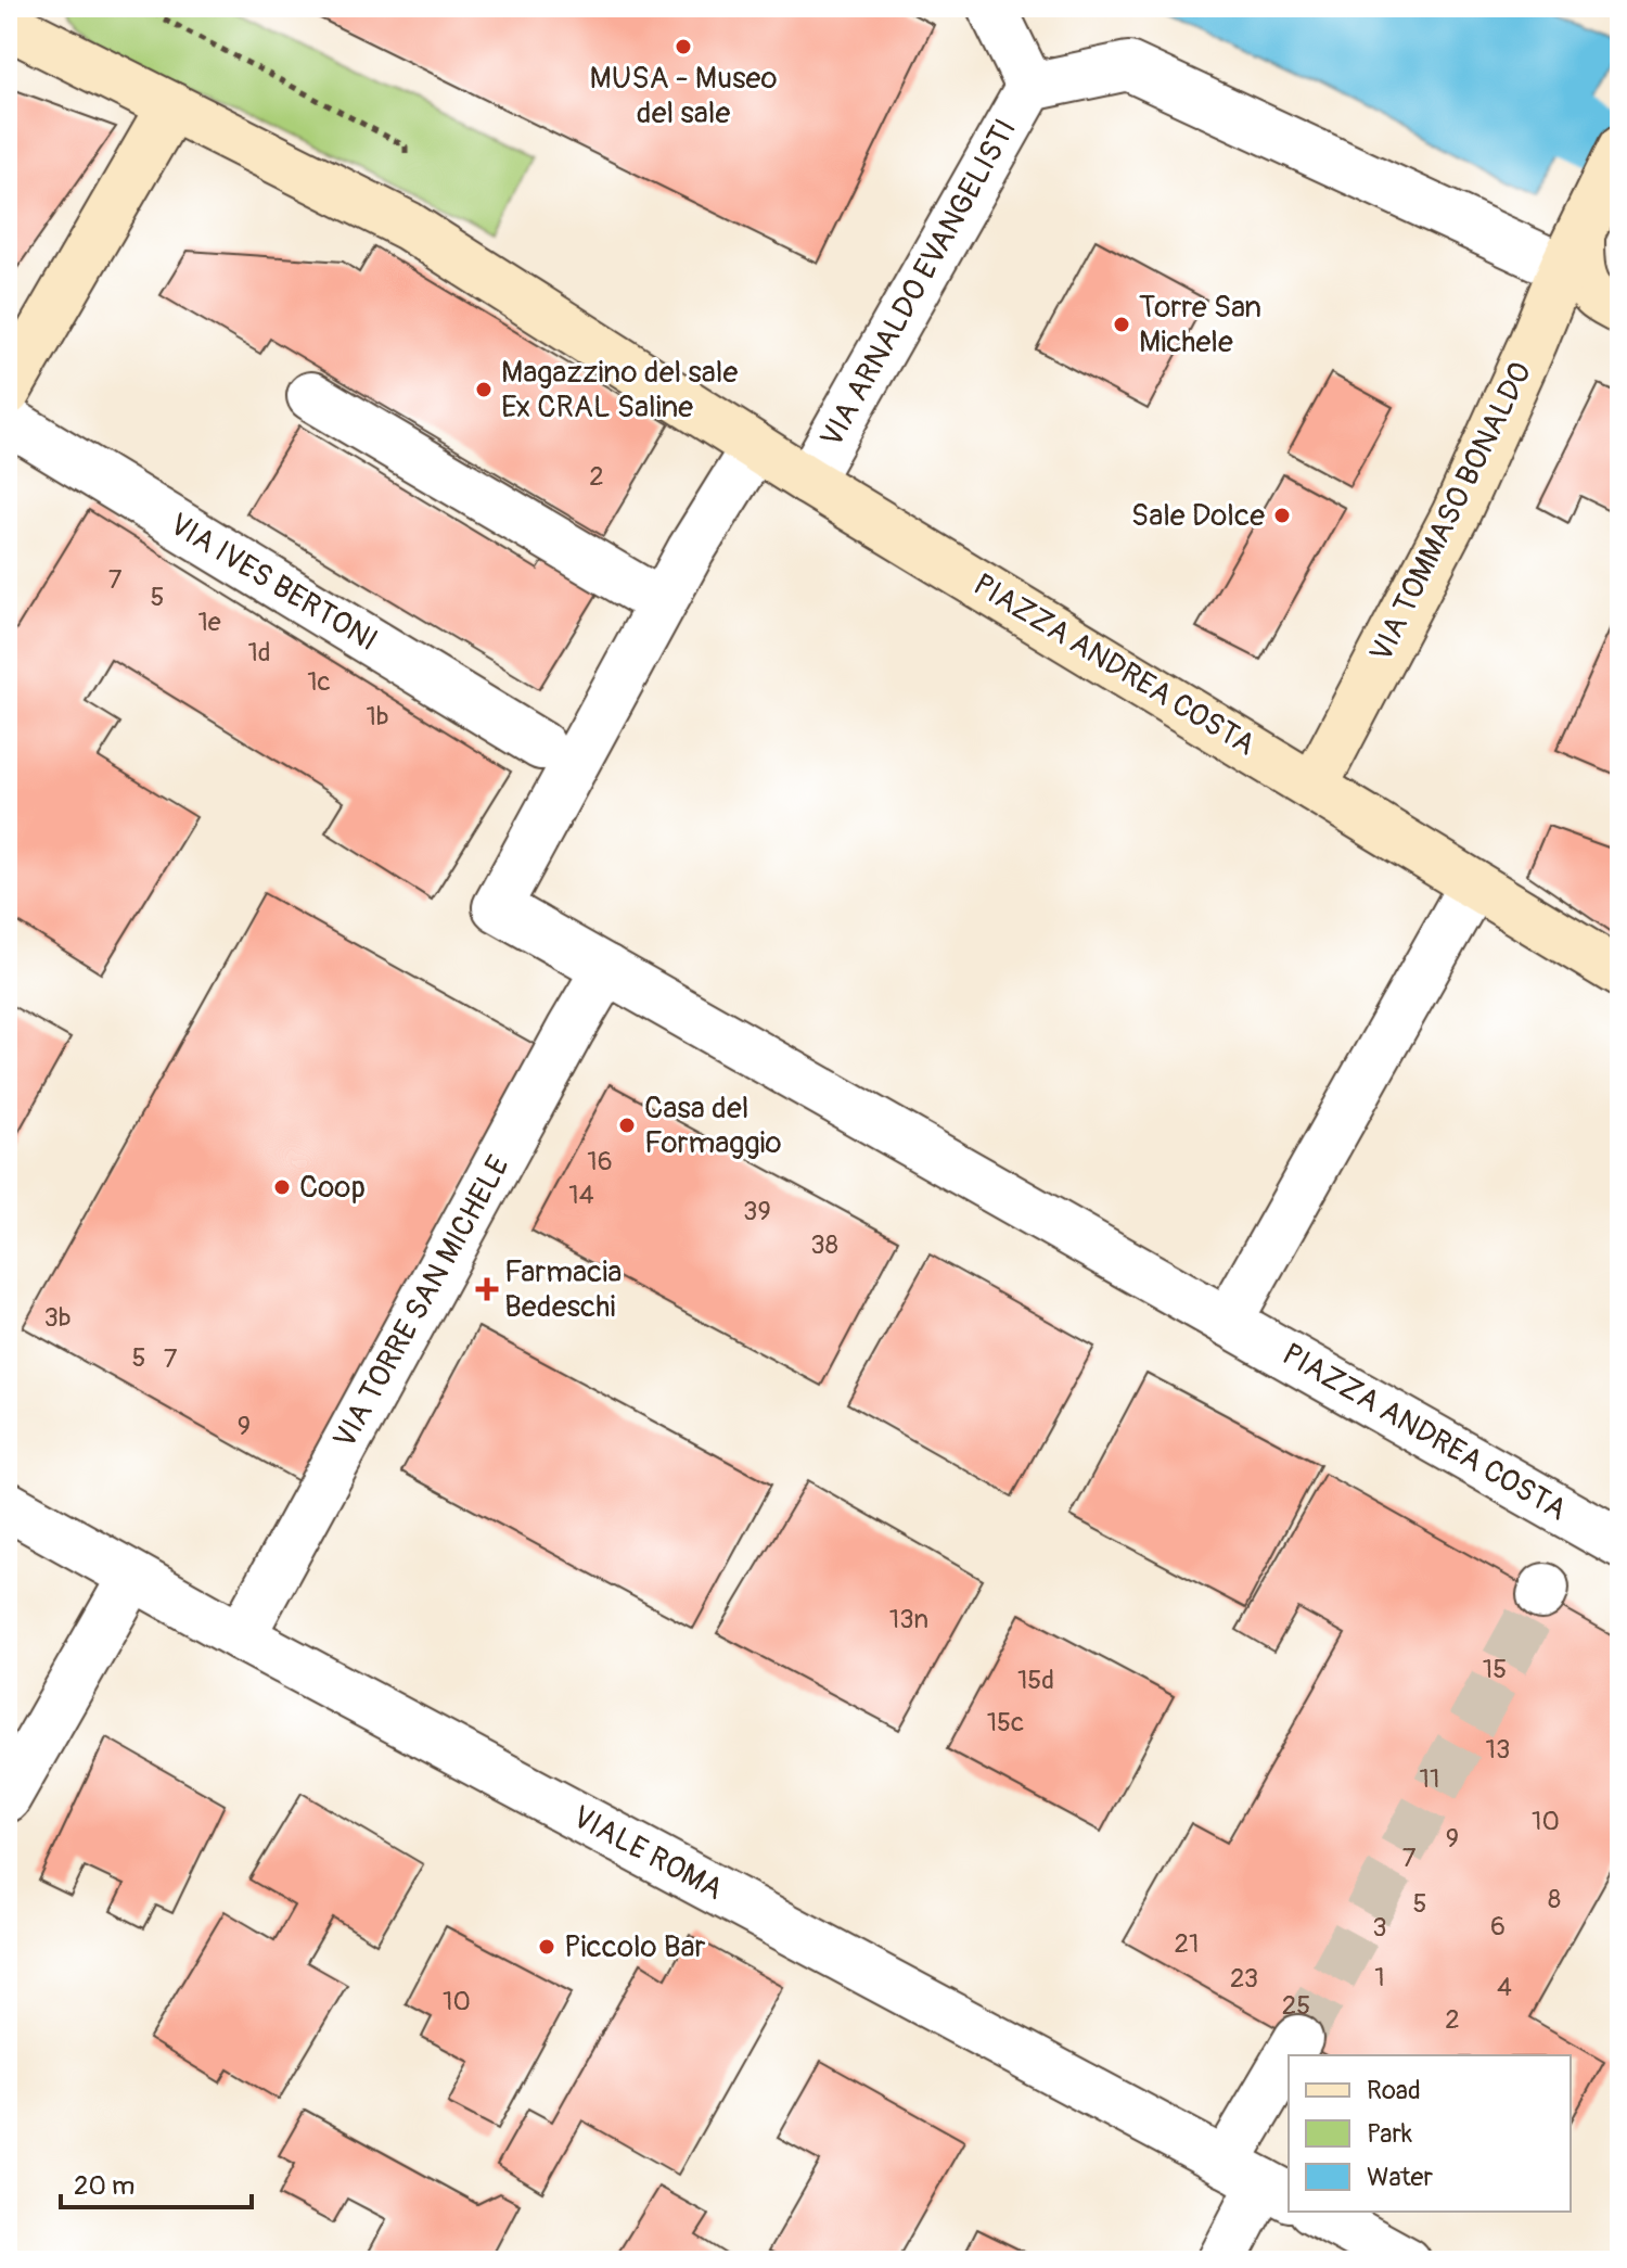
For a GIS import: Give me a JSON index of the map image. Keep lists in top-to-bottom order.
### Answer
{
  "streets": {
    "street": [
      "VIA ARNALDO EVANGELISTI",
      "VIA TOMMASO BONALDO",
      "VIA IVES BERTONI",
      "PIAZZA ANDREA COSTA",
      "VIA TORRE SAN MICHELE",
      "VIALE ROMA"
    ]
  },
  "crossings": [
    ["VIA ARNALDO EVANGELISTI", "PIAZZA ANDREA COSTA"],
    ["VIA TOMMASO BONALDO", "PIAZZA ANDREA COSTA"],
    ["PIAZZA ANDREA COSTA", "VIA TORRE SAN MICHELE"],
    ["VIA TORRE SAN MICHELE", "VIALE ROMA"]
  ],
  "places": {
    "other": [
      "MUSA - Museo del sale",
      "Torre San Michele",
      "Magazzino del sale Ex CRAL Saline",
      "Sale Dolce",
      "Casa del Formaggio",
      "Coop",
      "Piccolo Bar"
    ],
    "health": ["Farmacia Bedeschi"]
  },
  "house_numbers": [
    "2",
    "7",
    "5",
    "1e",
    "1d",
    "1c",
    "1b",
    "16",
    "14",
    "39",
    "38",
    "3b",
    "5",
    "7",
    "9",
    "13n",
    "15",
    "15d",
    "15c",
    "13",
    "11",
    "10",
    "9",
    "7",
    "8",
    "5",
    "6",
    "3",
    "21",
    "1",
    "23",
    "4",
    "10",
    "25",
    "2"
  ],
  "legend": ["Road", "Park", "Water"],
  "scale_bar": "20 m"
}
